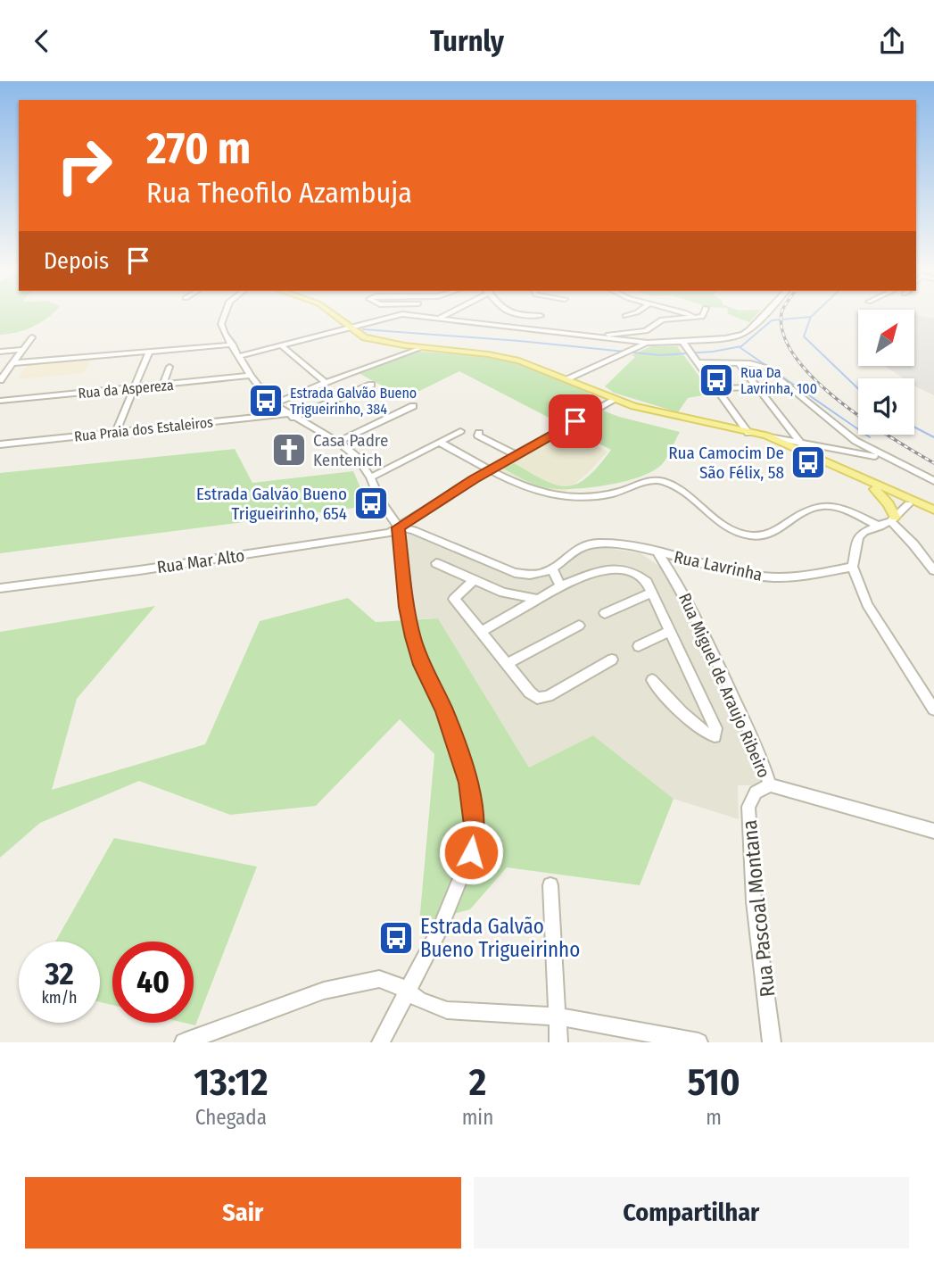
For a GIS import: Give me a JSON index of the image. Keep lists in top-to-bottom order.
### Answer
{
  "streets": {
    "street": [
      "Rua da Aspereza",
      "Rua Praia dos Estaleiros",
      "Rua Mar Alto",
      "Rua Lavrinha",
      "Rua Miguel de Araujo Ribeiro",
      "Rua Pascoal Montana"
    ]
  },
  "crossings": [
    ["Rua Lavrinha", "Rua Miguel de Araujo Ribeiro"],
    ["Rua Miguel de Araujo Ribeiro", "Rua Pascoal Montana"]
  ],
  "places": {
    "bus stop": [
      "Rua Da Lavrinha, 100",
      "Estrada Galvão Bueno Trigueirinho, 384",
      "Rua Camocim De São Félix, 58",
      "Estrada Galvão Bueno Trigueirinho, 654",
      "Estrada Galvão Bueno Trigueirinho"
    ],
    "church": ["Casa Padre Kentenich"]
  },
  "north": "top right",
  "page": {
    "header": "Turnly",
    "turn": ["270 m", "Rua Theofilo Azambuja"],
    "then": "Depois",
    "speed": "32 km/h",
    "limit": "40",
    "eta": [
      "13:12",
      "Chegada",
      "2",
      "min",
      "510",
      "m"
    ],
    "buttons": ["Sair", "Compartilhar"]
  }
}
